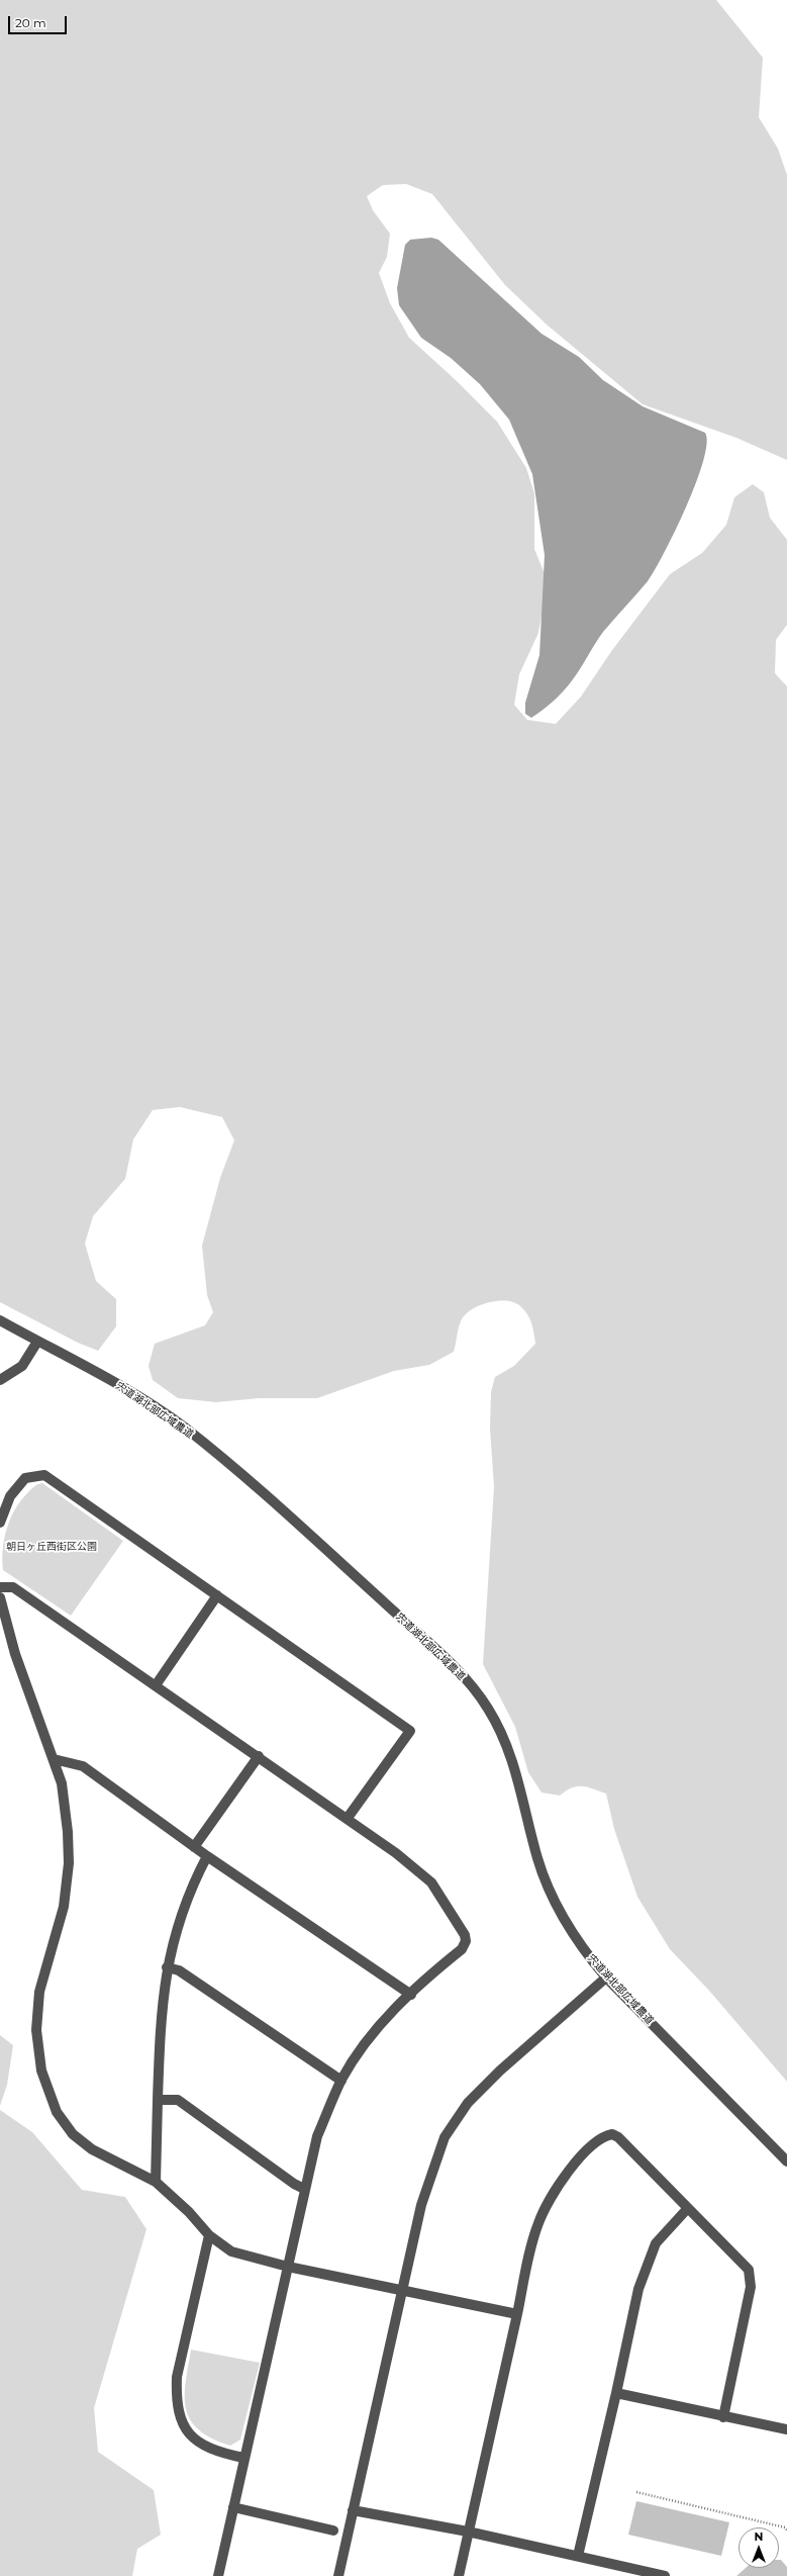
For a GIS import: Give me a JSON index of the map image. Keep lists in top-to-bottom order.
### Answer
{
  "streets": {
    "street": ["宍道湖北部広域農道"]
  },
  "parks": ["朝日ヶ丘西街区公園"],
  "scale_bar": "20 m",
  "north": "top"
}
